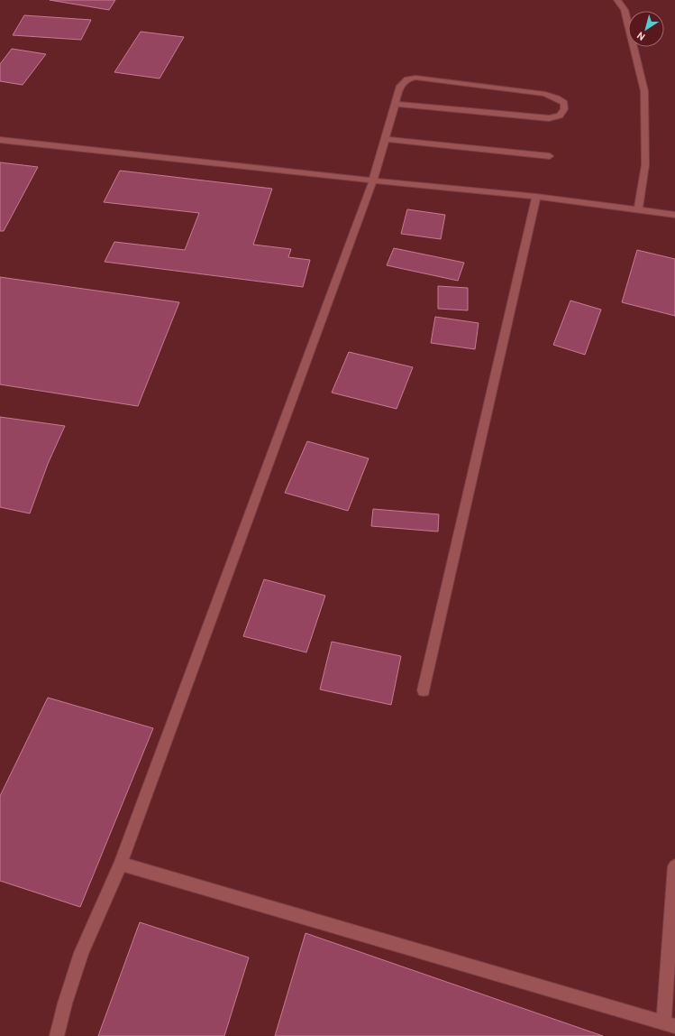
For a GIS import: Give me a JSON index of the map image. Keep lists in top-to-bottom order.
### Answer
{
  "north": "bottom left"
}
